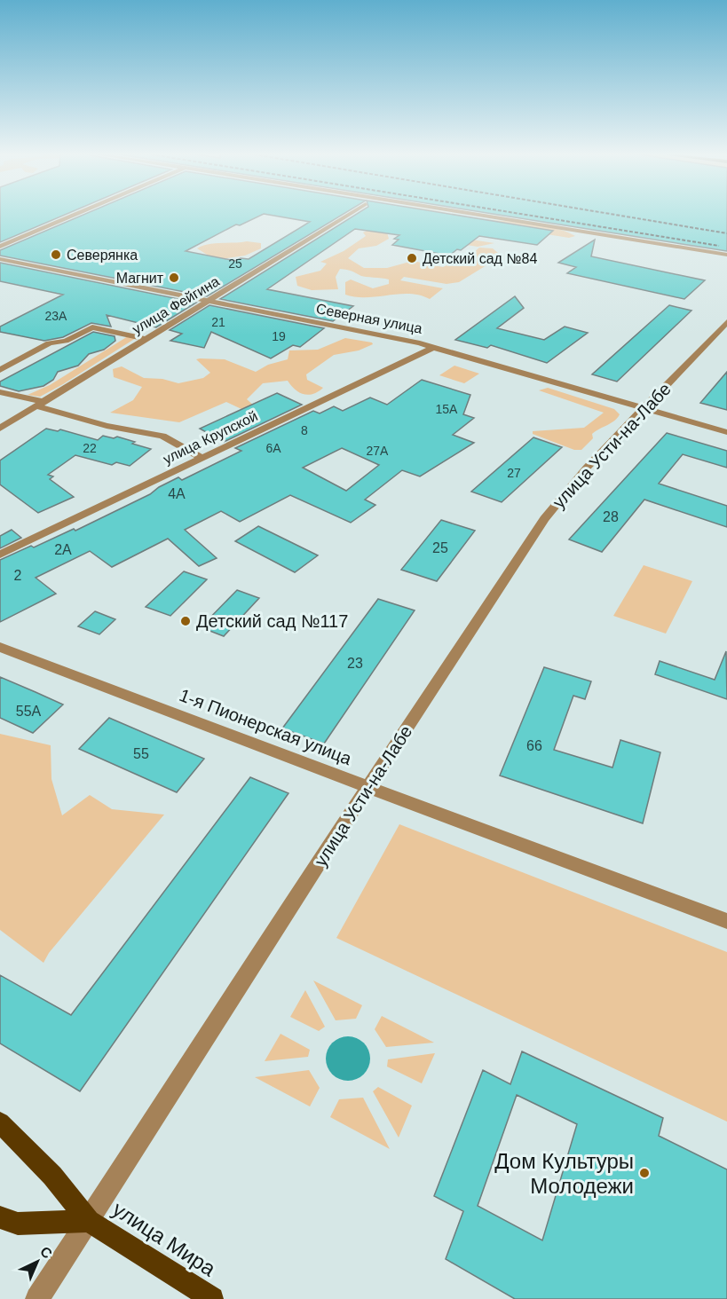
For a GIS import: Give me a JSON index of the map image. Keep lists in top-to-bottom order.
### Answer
{
  "streets": {
    "main road": ["улица Мира"],
    "street": [
      "улица Фейгина",
      "Северная улица",
      "улица Крупской",
      "улица Усти-на-Лабе",
      "1-я Пионерская улица"
    ]
  },
  "crossings": [
    ["улица Фейгина", "Северная улица"],
    ["Северная улица", "улица Крупской"],
    ["Северная улица", "улица Усти-на-Лабе"],
    ["улица Усти-на-Лабе", "1-я Пионерская улица"],
    ["улица Усти-на-Лабе", "улица Мира"]
  ],
  "places": [
    "Северянка",
    "Детский сад №84",
    "Магнит",
    "Детский сад №117",
    "Дом Культуры Молодежи"
  ],
  "house_numbers": [
    "25",
    "23А",
    "21",
    "19",
    "15А",
    "8",
    "22",
    "6А",
    "27А",
    "27",
    "4А",
    "28",
    "25",
    "2А",
    "2",
    "23",
    "55А",
    "66",
    "55"
  ],
  "north": "top right"
}
